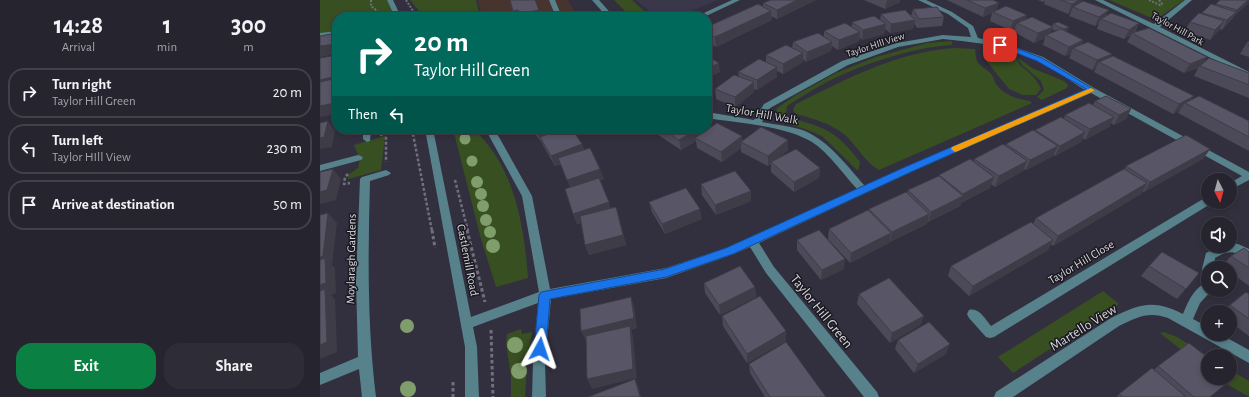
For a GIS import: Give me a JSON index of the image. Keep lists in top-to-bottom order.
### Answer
{
  "streets": {
    "street": [
      "Taylor Hill Park",
      "Taylor HIll View",
      "Taylor Hill Walk",
      "Moylaragh Gardens",
      "Castlemill Road",
      "Taylor Hill Close",
      "Taylor Hill Green",
      "Martello View"
    ]
  },
  "crossings": [
    ["Taylor HIll View", "Taylor Hill Walk"]
  ],
  "north": "bottom",
  "page": {
    "eta": [
      "14:28",
      "Arrival",
      "1",
      "min",
      "300",
      "m"
    ],
    "turn": ["20 m", "Taylor Hill Green"],
    "list": [
      {
        "name": "Turn right",
        "note": "Taylor Hill Green",
        "value": "20 m"
      },
      {
        "name": "Turn left",
        "note": "Taylor HIll View",
        "value": "230 m"
      },
      {
        "name": "Arrive at destination",
        "value": "50 m"
      }
    ],
    "then": "Then",
    "map_buttons": ["+", "−"],
    "buttons": ["Exit", "Share"]
  }
}
